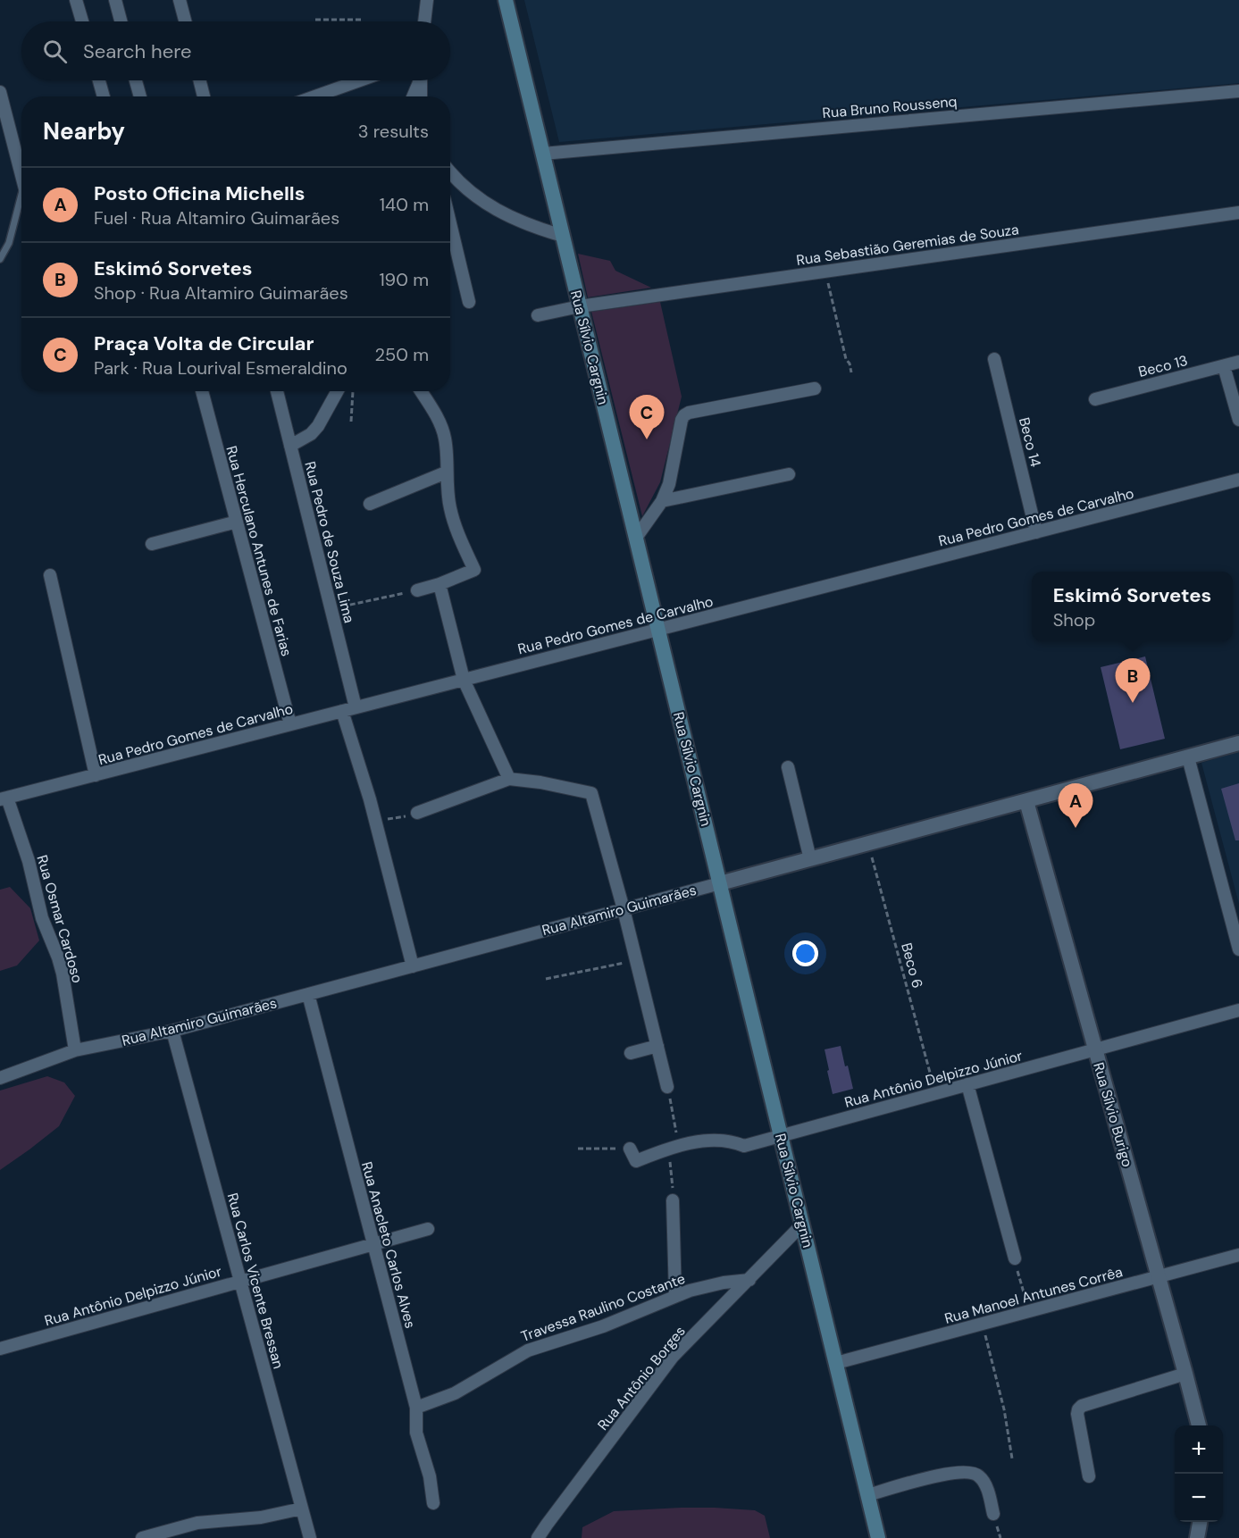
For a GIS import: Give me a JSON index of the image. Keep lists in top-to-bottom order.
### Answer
{
  "streets": {
    "main road": ["Rua Sílvio Cargnin"],
    "street": [
      "Rua Bruno Roussenq",
      "Rua Sebastião Geremias de Souza",
      "Beco 13",
      "Beco 14",
      "Rua Pedro Gomes de Carvalho",
      "Rua Pedro de Souza Lima",
      "Rua Herculano Antunes de Farias",
      "Rua Altamiro Guimarães",
      "Rua Osmar Cardoso",
      "Rua Antônio Delpizzo Júnior",
      "Rua Sílvio Burigo",
      "Rua Anacleto Carlos Alves",
      "Rua Carlos Vicente Bressan",
      "Rua Manoel Antunes Corrêa",
      "Travessa Raulino Costante",
      "Rua Antônio Borges"
    ],
    "path": ["Beco 6"]
  },
  "crossings": [
    ["Rua Bruno Roussenq", "Rua Sílvio Cargnin"],
    ["Rua Sebastião Geremias de Souza", "Rua Sílvio Cargnin"],
    ["Rua Sílvio Cargnin", "Rua Pedro Gomes de Carvalho"],
    ["Rua Sílvio Cargnin", "Rua Altamiro Guimarães"],
    ["Rua Sílvio Cargnin", "Rua Antônio Delpizzo Júnior"],
    ["Rua Sílvio Cargnin", "Rua Manoel Antunes Corrêa"],
    ["Rua Sílvio Cargnin", "Rua Antônio Borges"],
    ["Beco 14", "Rua Pedro Gomes de Carvalho"],
    ["Rua Pedro Gomes de Carvalho", "Rua Pedro de Souza Lima"],
    ["Rua Pedro Gomes de Carvalho", "Rua Herculano Antunes de Farias"],
    ["Rua Pedro Gomes de Carvalho", "Rua Osmar Cardoso"],
    ["Rua Altamiro Guimarães", "Rua Osmar Cardoso"],
    ["Rua Altamiro Guimarães", "Beco 6"],
    ["Rua Altamiro Guimarães", "Rua Sílvio Burigo"],
    ["Rua Altamiro Guimarães", "Rua Anacleto Carlos Alves"],
    ["Rua Altamiro Guimarães", "Rua Carlos Vicente Bressan"],
    ["Beco 6", "Rua Antônio Delpizzo Júnior"],
    ["Rua Antônio Delpizzo Júnior", "Rua Sílvio Burigo"],
    ["Rua Antônio Delpizzo Júnior", "Rua Anacleto Carlos Alves"],
    ["Rua Antônio Delpizzo Júnior", "Rua Carlos Vicente Bressan"],
    ["Rua Sílvio Burigo", "Rua Manoel Antunes Corrêa"],
    ["Rua Anacleto Carlos Alves", "Travessa Raulino Costante"],
    ["Travessa Raulino Costante", "Rua Antônio Borges"]
  ],
  "page": {
    "search": "Search here",
    "heading": ["Nearby", "3 results"],
    "list": [
      {
        "mark": "A",
        "name": "Posto Oficina Michells",
        "note": "Fuel · Rua Altamiro Guimarães",
        "value": "140 m"
      },
      {
        "mark": "B",
        "name": "Eskimó Sorvetes",
        "note": "Shop · Rua Altamiro Guimarães",
        "value": "190 m"
      },
      {
        "mark": "C",
        "name": "Praça Volta de Circular",
        "note": "Park · Rua Lourival Esmeraldino",
        "value": "250 m"
      }
    ],
    "pins": ["C", "B", "A"],
    "popup": ["Eskimó Sorvetes", "Shop"],
    "map_buttons": ["+", "−"]
  }
}
